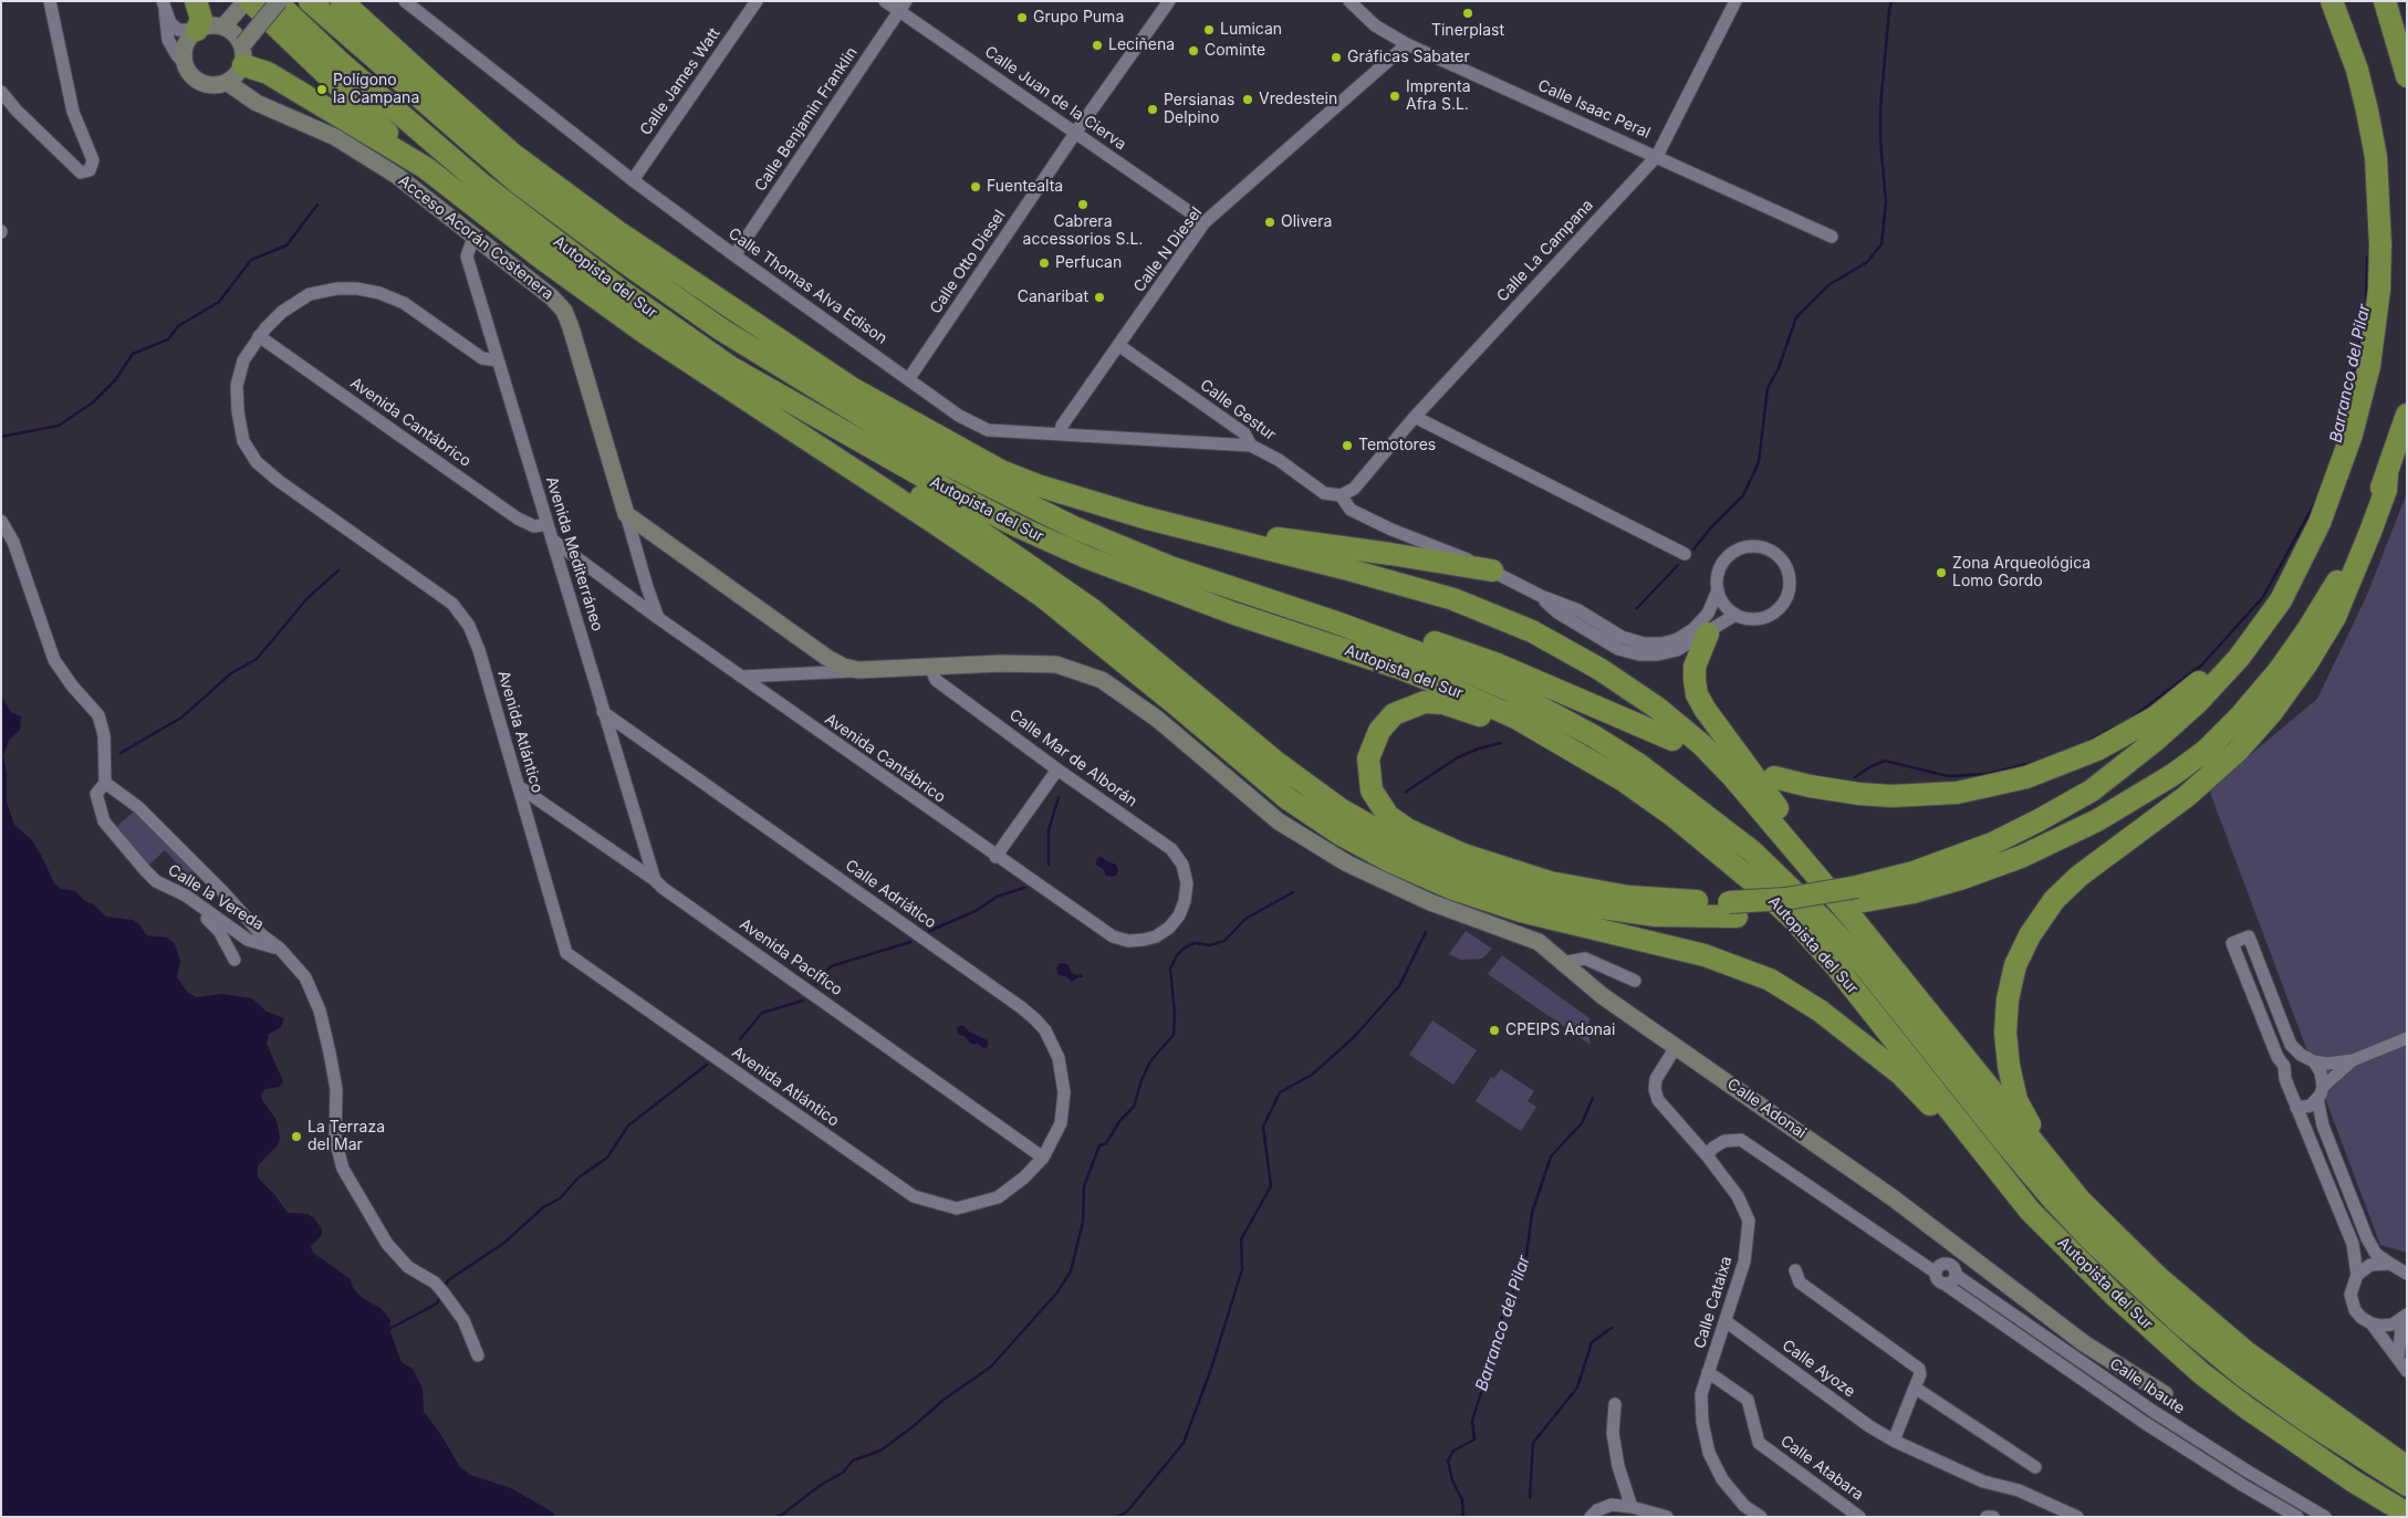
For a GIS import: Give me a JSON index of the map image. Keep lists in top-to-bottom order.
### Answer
{
  "streets": {
    "highway": ["Autopista del Sur"],
    "street": [
      "Calle James Watt",
      "Calle Juan de la Cierva",
      "Calle Isaac Peral",
      "Calle Benjamin Franklin",
      "Acceso Acorán Costenera",
      "Calle N Diesel",
      "Calle La Campana",
      "Calle Otto Diesel",
      "Calle Thomas Alva Edison",
      "Calle Gestur",
      "Avenida Cantábrico",
      "Avenida Mediterráneo",
      "Avenida Atlántico",
      "Calle Mar de Alborán",
      "Calle Adriático",
      "Calle la Vereda",
      "Avenida Pacífico",
      "Calle Adonai",
      "Calle Cataixa",
      "Calle Ayoze",
      "Calle Ibaute",
      "Calle Atabara"
    ]
  },
  "crossings": [
    ["Calle James Watt", "Calle Thomas Alva Edison"],
    ["Calle Juan de la Cierva", "Calle Benjamin Franklin"],
    ["Calle Juan de la Cierva", "Calle N Diesel"],
    ["Calle Juan de la Cierva", "Calle Otto Diesel"],
    ["Calle Isaac Peral", "Calle N Diesel"],
    ["Calle Isaac Peral", "Calle La Campana"],
    ["Calle Benjamin Franklin", "Calle Thomas Alva Edison"],
    ["Acceso Acorán Costenera", "Avenida Mediterráneo"],
    ["Calle N Diesel", "Calle Thomas Alva Edison"],
    ["Calle N Diesel", "Calle Gestur"],
    ["Calle La Campana", "Calle Gestur"],
    ["Calle Otto Diesel", "Calle Thomas Alva Edison"],
    ["Calle Thomas Alva Edison", "Calle Gestur"],
    ["Avenida Cantábrico", "Avenida Mediterráneo"],
    ["Avenida Cantábrico", "Avenida Atlántico"],
    ["Avenida Cantábrico", "Calle Mar de Alborán"],
    ["Avenida Mediterráneo", "Avenida Atlántico"],
    ["Avenida Mediterráneo", "Calle Adriático"],
    ["Avenida Mediterráneo", "Avenida Pacífico"],
    ["Avenida Atlántico", "Calle Adriático"],
    ["Avenida Atlántico", "Avenida Pacífico"],
    ["Calle Mar de Alborán", "Calle Adonai"],
    ["Calle Adriático", "Avenida Pacífico"],
    ["Calle Adonai", "Calle Cataixa"],
    ["Calle Cataixa", "Calle Ayoze"],
    ["Calle Cataixa", "Calle Atabara"]
  ],
  "water": ["Barranco del Pilar"],
  "places": [
    "Tinerplast",
    "Grupo Puma",
    "Lumican",
    "Leciñena",
    "Cominte",
    "Gráficas Sabater",
    "Polígono la Campana",
    "Imprenta Afra S.L.",
    "Vredestein",
    "Persianas Delpino",
    "Fuentealta",
    "Cabrera accessorios S.L.",
    "Olivera",
    "Perfucan",
    "Canaribat",
    "Temotores",
    "Zona Arqueológica Lomo Gordo",
    "CPEIPS Adonai",
    "La Terraza del Mar"
  ]
}
